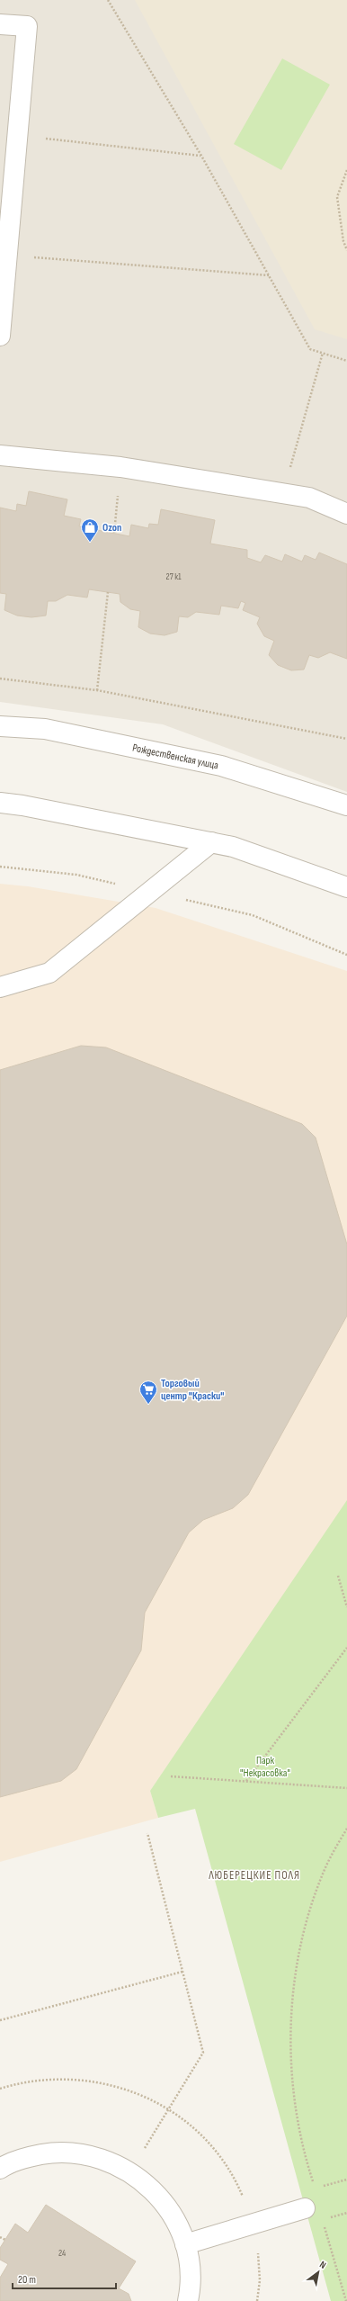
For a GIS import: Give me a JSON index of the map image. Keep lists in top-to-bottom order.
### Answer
{
  "streets": {
    "street": ["Рождественская улица"]
  },
  "districts": ["ЛЮБЕРЕЦКИЕ ПОЛЯ"],
  "parks": ["Парк \"Некрасовка\""],
  "places": {
    "shop": ["Ozon"],
    "supermarket": ["Торговый центр \"Краски\""]
  },
  "house_numbers": ["27 к1", "24"],
  "scale_bar": "20 m",
  "north": "top right"
}
